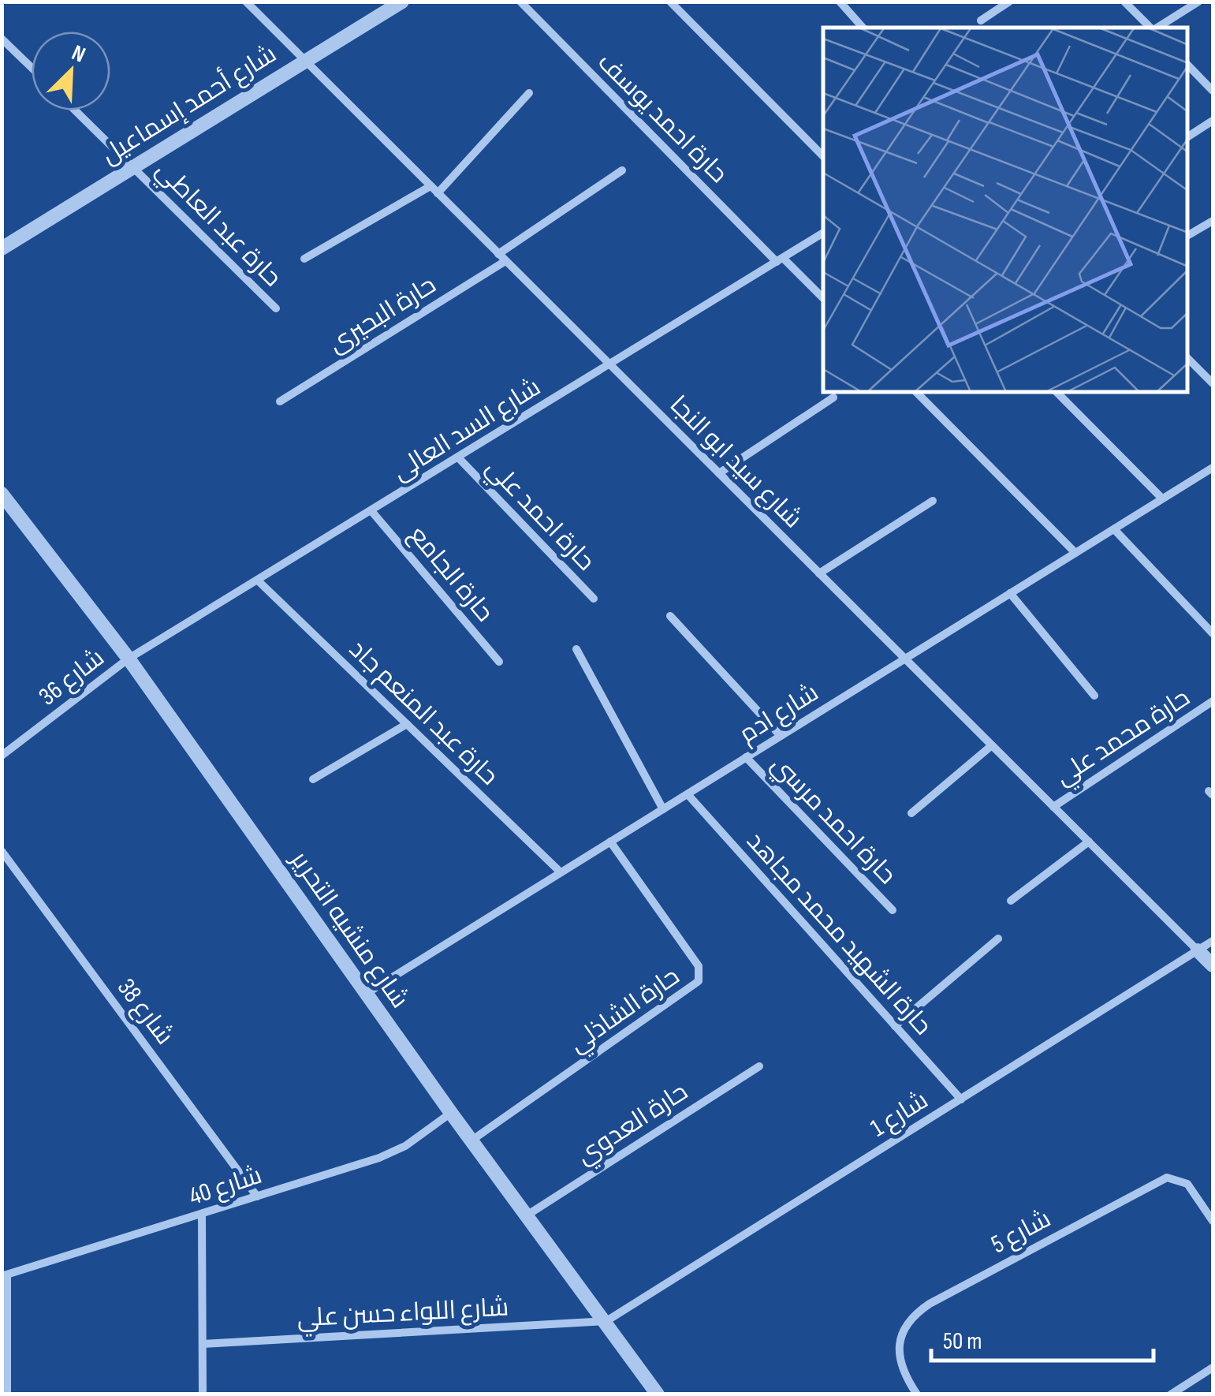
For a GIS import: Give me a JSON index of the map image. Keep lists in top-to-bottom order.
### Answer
{
  "streets": {
    "street": [
      "شارع أحمد إسماعيل",
      "حارة احمد يوسف",
      "حارة عبد العاطي",
      "حارة البحيرى",
      "شارع السد العالى",
      "شارع سيد ابو النجا",
      "حارة احمد علي",
      "حارة الجامع",
      "شارع 36",
      "حارة عبد المنعم جاد",
      "شارع ادم",
      "حارة محمد علي",
      "حارة احمد مرسي",
      "شارع منشيه التحرير",
      "حارة الشهيد محمد مجاهد",
      "حارة الشاذلي",
      "شارع 38",
      "شارع 1",
      "حارة العدوي",
      "شارع 40",
      "شارع 5",
      "شارع اللواء حسن علي"
    ]
  },
  "crossings": [
    ["شارع أحمد إسماعيل", "حارة عبد العاطي"],
    ["شارع أحمد إسماعيل", "شارع سيد ابو النجا"],
    ["حارة احمد يوسف", "شارع السد العالى"],
    ["حارة البحيرى", "شارع سيد ابو النجا"],
    ["شارع السد العالى", "شارع سيد ابو النجا"],
    ["شارع السد العالى", "حارة احمد علي"],
    ["شارع السد العالى", "حارة الجامع"],
    ["شارع السد العالى", "شارع 36"],
    ["شارع السد العالى", "حارة عبد المنعم جاد"],
    ["شارع السد العالى", "شارع منشيه التحرير"],
    ["شارع سيد ابو النجا", "شارع ادم"],
    ["شارع سيد ابو النجا", "حارة محمد علي"],
    ["شارع سيد ابو النجا", "شارع 1"],
    ["شارع 36", "شارع منشيه التحرير"],
    ["حارة عبد المنعم جاد", "شارع ادم"],
    ["شارع ادم", "حارة احمد مرسي"],
    ["شارع ادم", "شارع منشيه التحرير"],
    ["شارع ادم", "حارة الشهيد محمد مجاهد"],
    ["شارع ادم", "حارة الشاذلي"],
    ["شارع منشيه التحرير", "حارة الشاذلي"],
    ["شارع منشيه التحرير", "شارع 1"],
    ["شارع منشيه التحرير", "حارة العدوي"],
    ["شارع منشيه التحرير", "شارع 40"],
    ["شارع منشيه التحرير", "شارع اللواء حسن علي"],
    ["حارة الشهيد محمد مجاهد", "شارع 1"],
    ["شارع 38", "شارع 40"],
    ["شارع 1", "شارع اللواء حسن علي"]
  ],
  "scale_bar": "50 m",
  "north": "top right"
}
